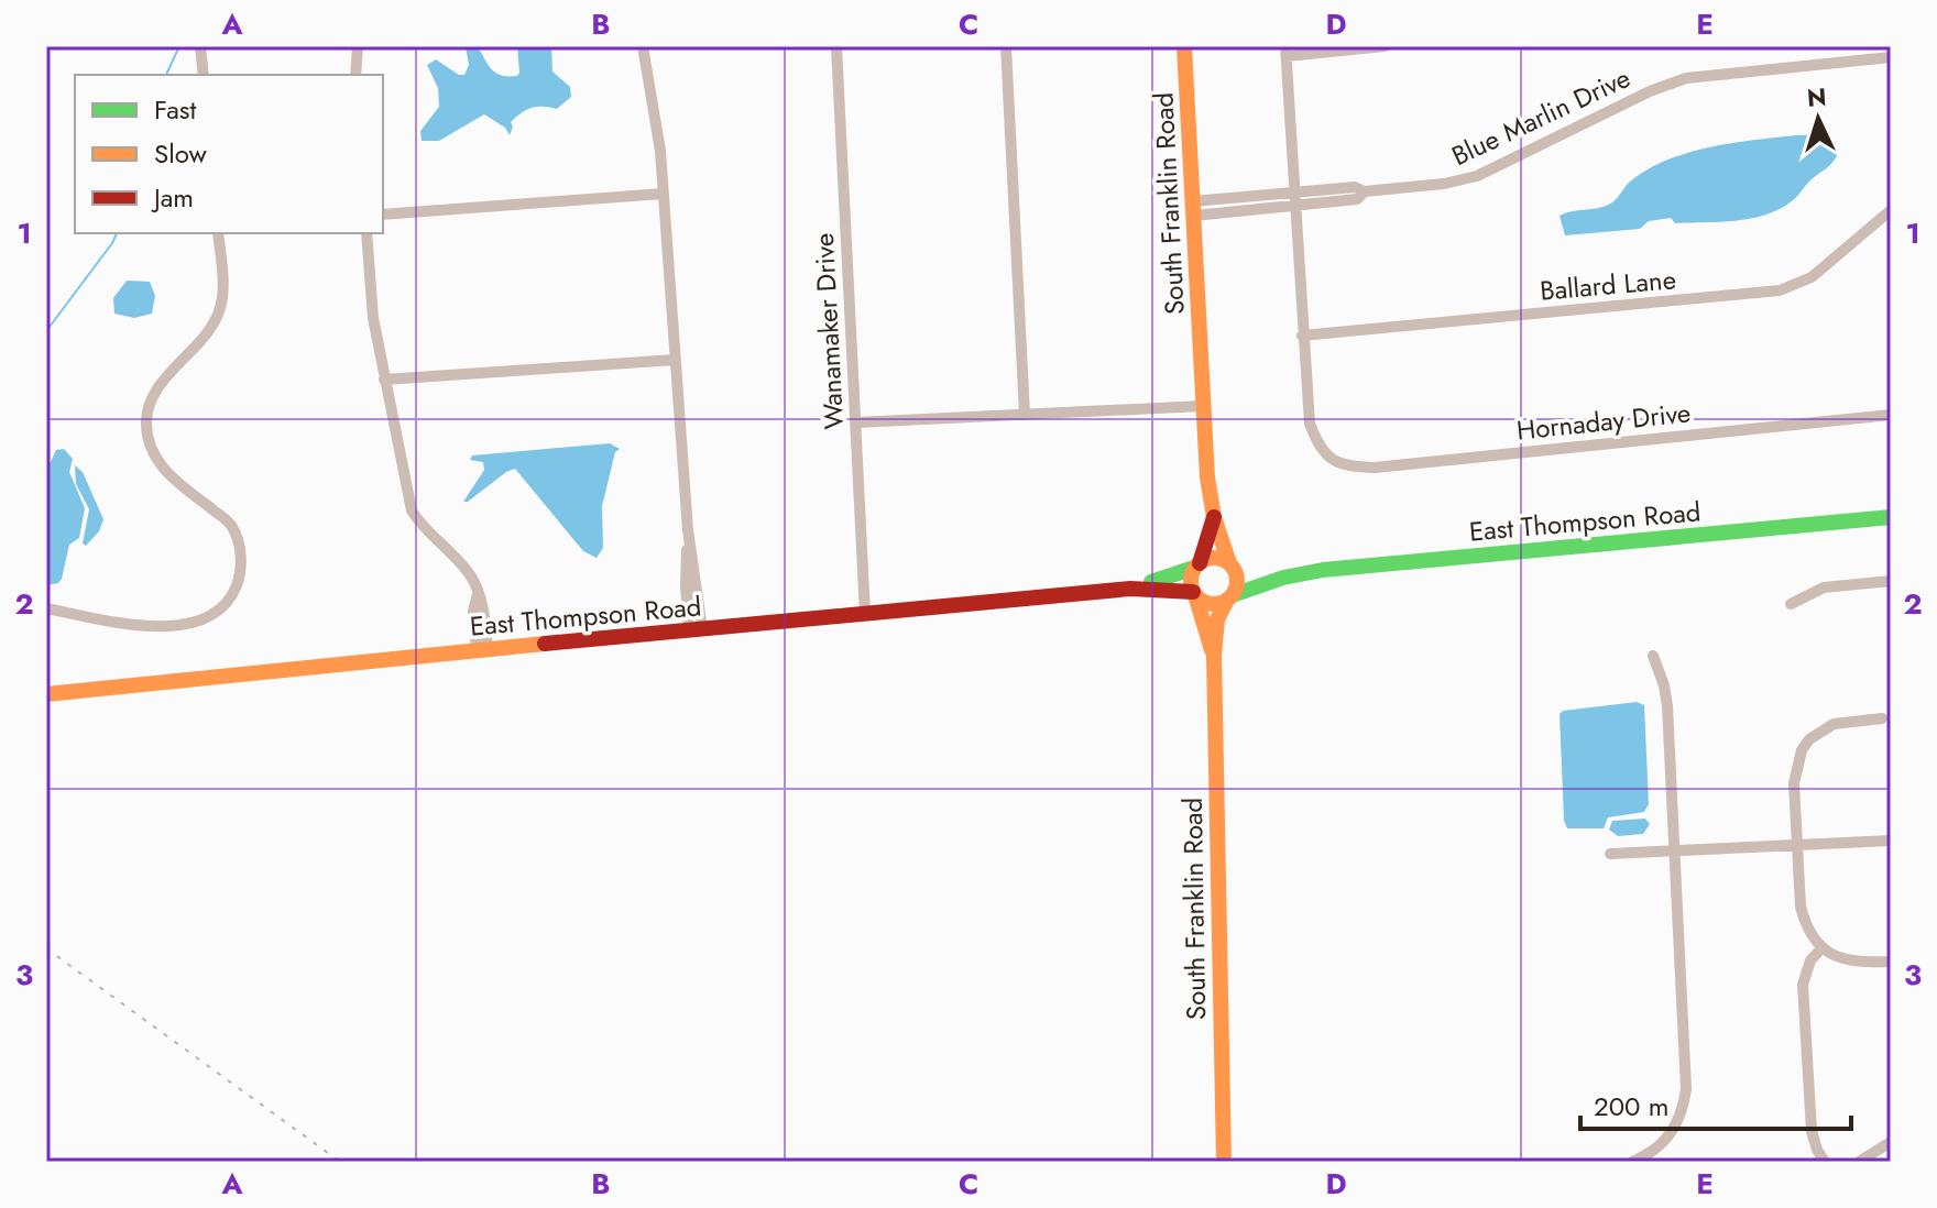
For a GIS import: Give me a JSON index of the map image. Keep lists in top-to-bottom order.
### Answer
{
  "streets": {
    "main road": ["South Franklin Road", "East Thompson Road"],
    "street": [
      "Blue Marlin Drive",
      "Ballard Lane",
      "Wanamaker Drive",
      "Hornaday Drive"
    ]
  },
  "crossings": [
    ["Blue Marlin Drive", "South Franklin Road"],
    ["South Franklin Road", "East Thompson Road"],
    ["Ballard Lane", "Hornaday Drive"],
    ["Wanamaker Drive", "East Thompson Road"]
  ],
  "legend": ["Fast", "Slow", "Jam"],
  "scale_bar": "200 m",
  "north": "top",
  "grid": {
    "columns": [
      "A",
      "B",
      "C",
      "D",
      "E"
    ],
    "rows": ["1", "2", "3"]
  }
}
